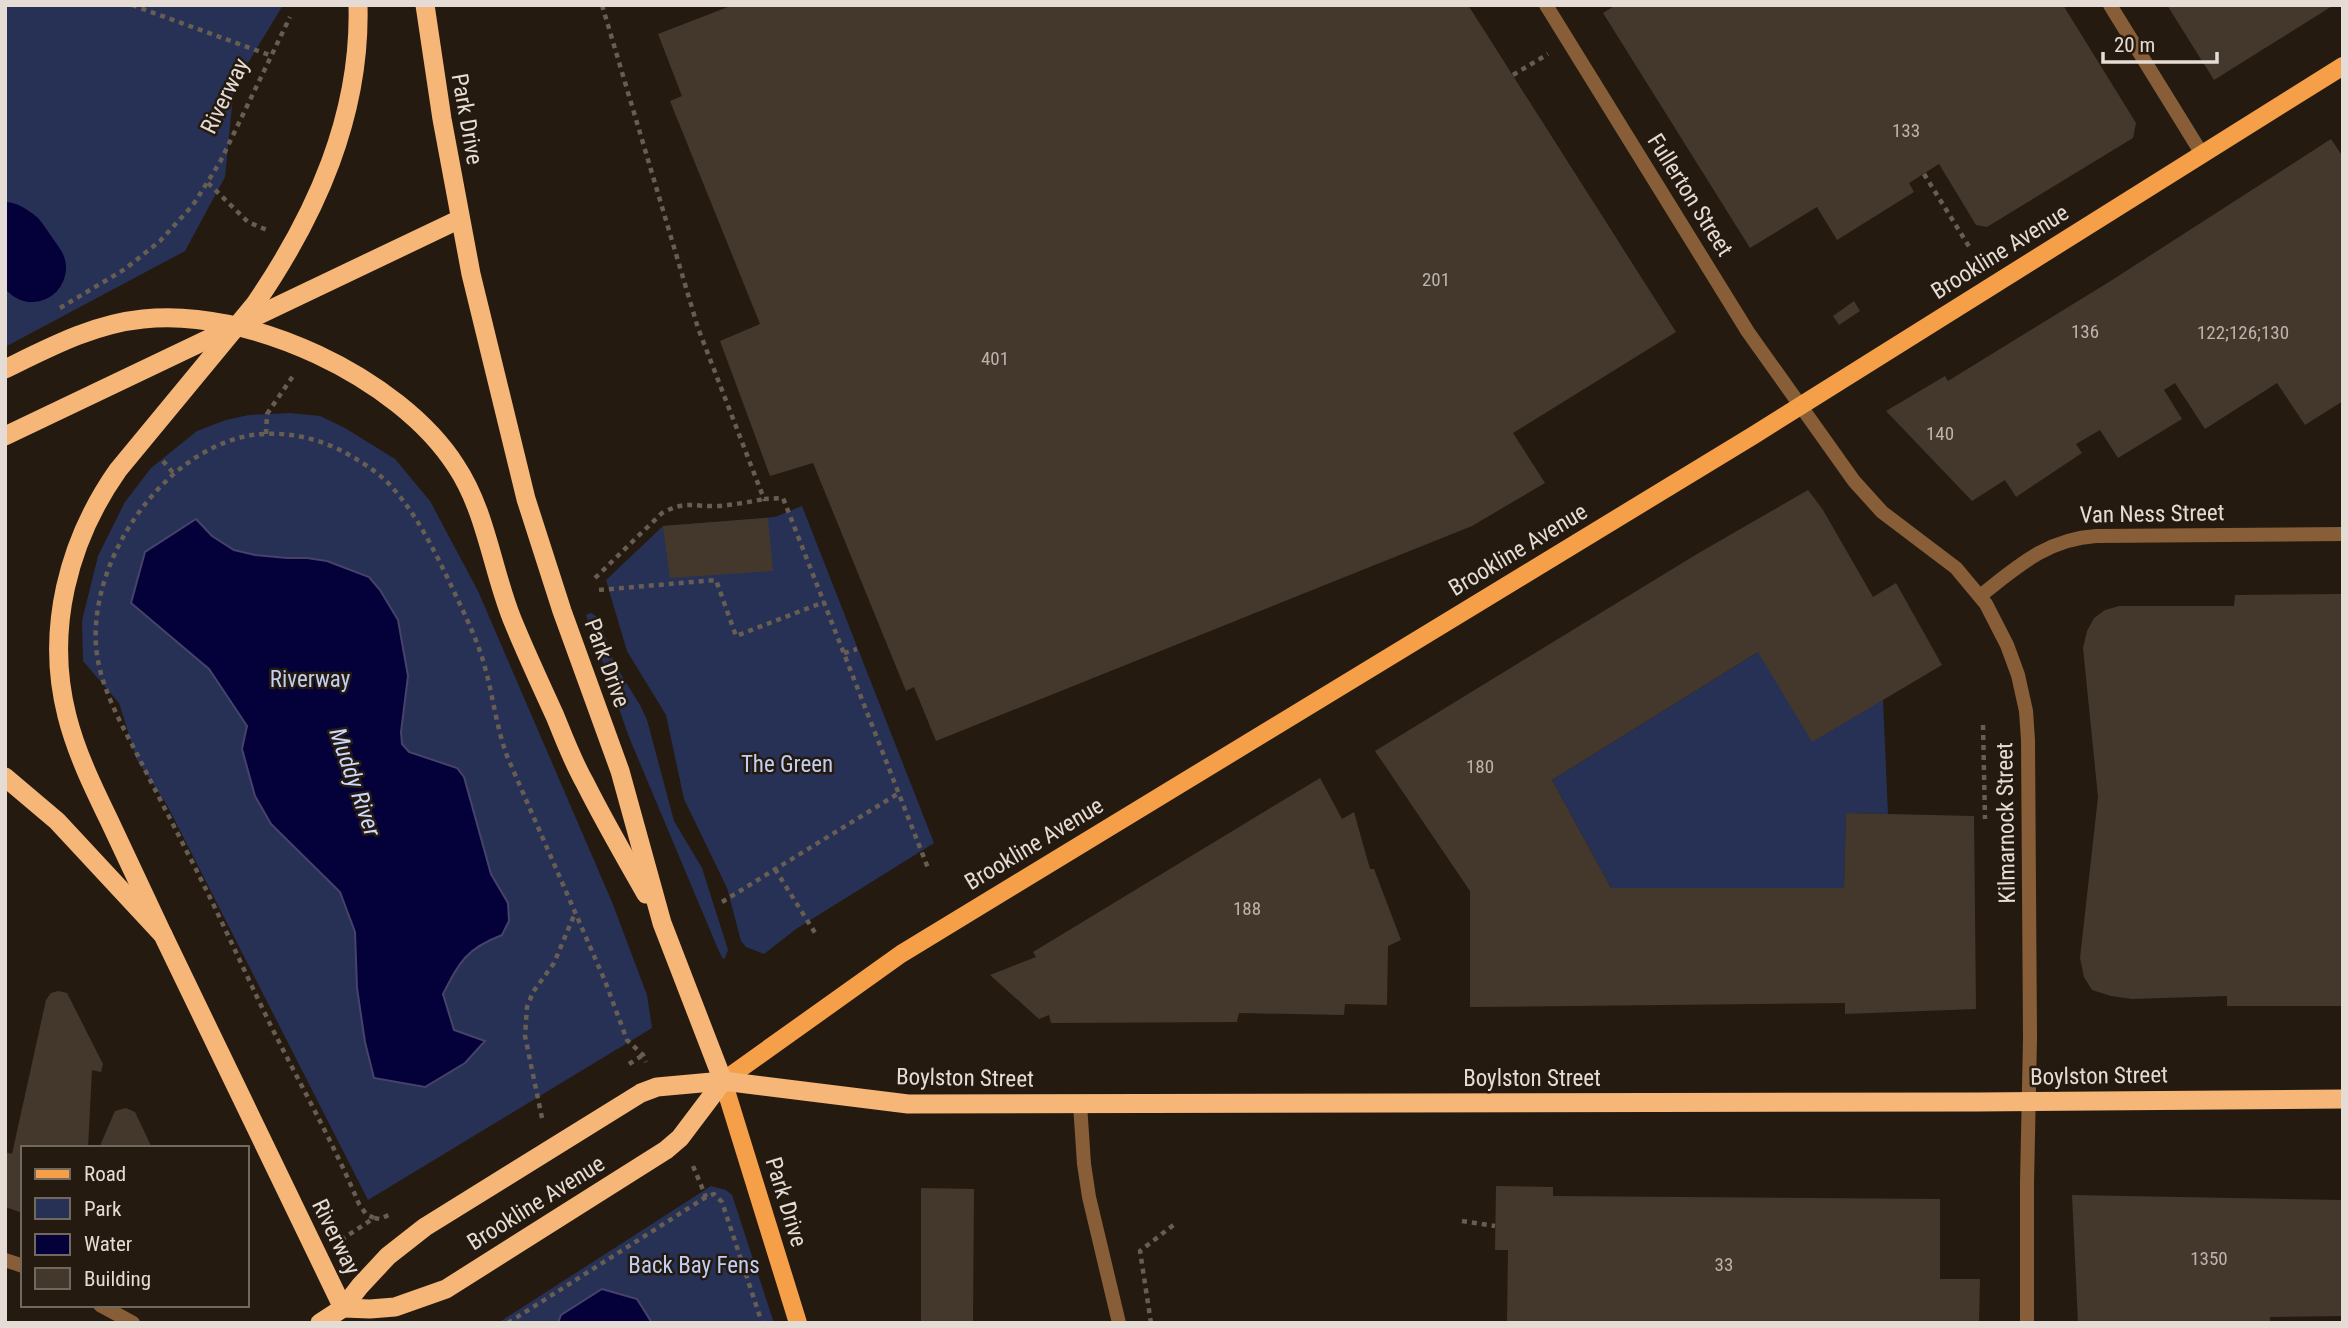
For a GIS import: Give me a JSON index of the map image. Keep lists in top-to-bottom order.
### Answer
{
  "streets": {
    "highway": [
      "Riverway",
      "Park Drive",
      "Brookline Avenue",
      "Boylston Street"
    ],
    "street": ["Fullerton Street", "Van Ness Street", "Kilmarnock Street"]
  },
  "crossings": [
    ["Riverway", "Brookline Avenue"],
    ["Park Drive", "Brookline Avenue"],
    ["Park Drive", "Boylston Street"],
    ["Fullerton Street", "Brookline Avenue"],
    ["Fullerton Street", "Kilmarnock Street"],
    ["Brookline Avenue", "Kilmarnock Street"],
    ["Brookline Avenue", "Boylston Street"],
    ["Van Ness Street", "Kilmarnock Street"],
    ["Kilmarnock Street", "Boylston Street"]
  ],
  "water": ["Muddy River"],
  "parks": ["Riverway", "The Green", "Back Bay Fens"],
  "house_numbers": [
    "133",
    "201",
    "136",
    "122;126;130",
    "401",
    "140",
    "180",
    "188",
    "1350",
    "33"
  ],
  "legend": [
    "Road",
    "Park",
    "Water",
    "Building"
  ],
  "scale_bar": "20 m"
}
